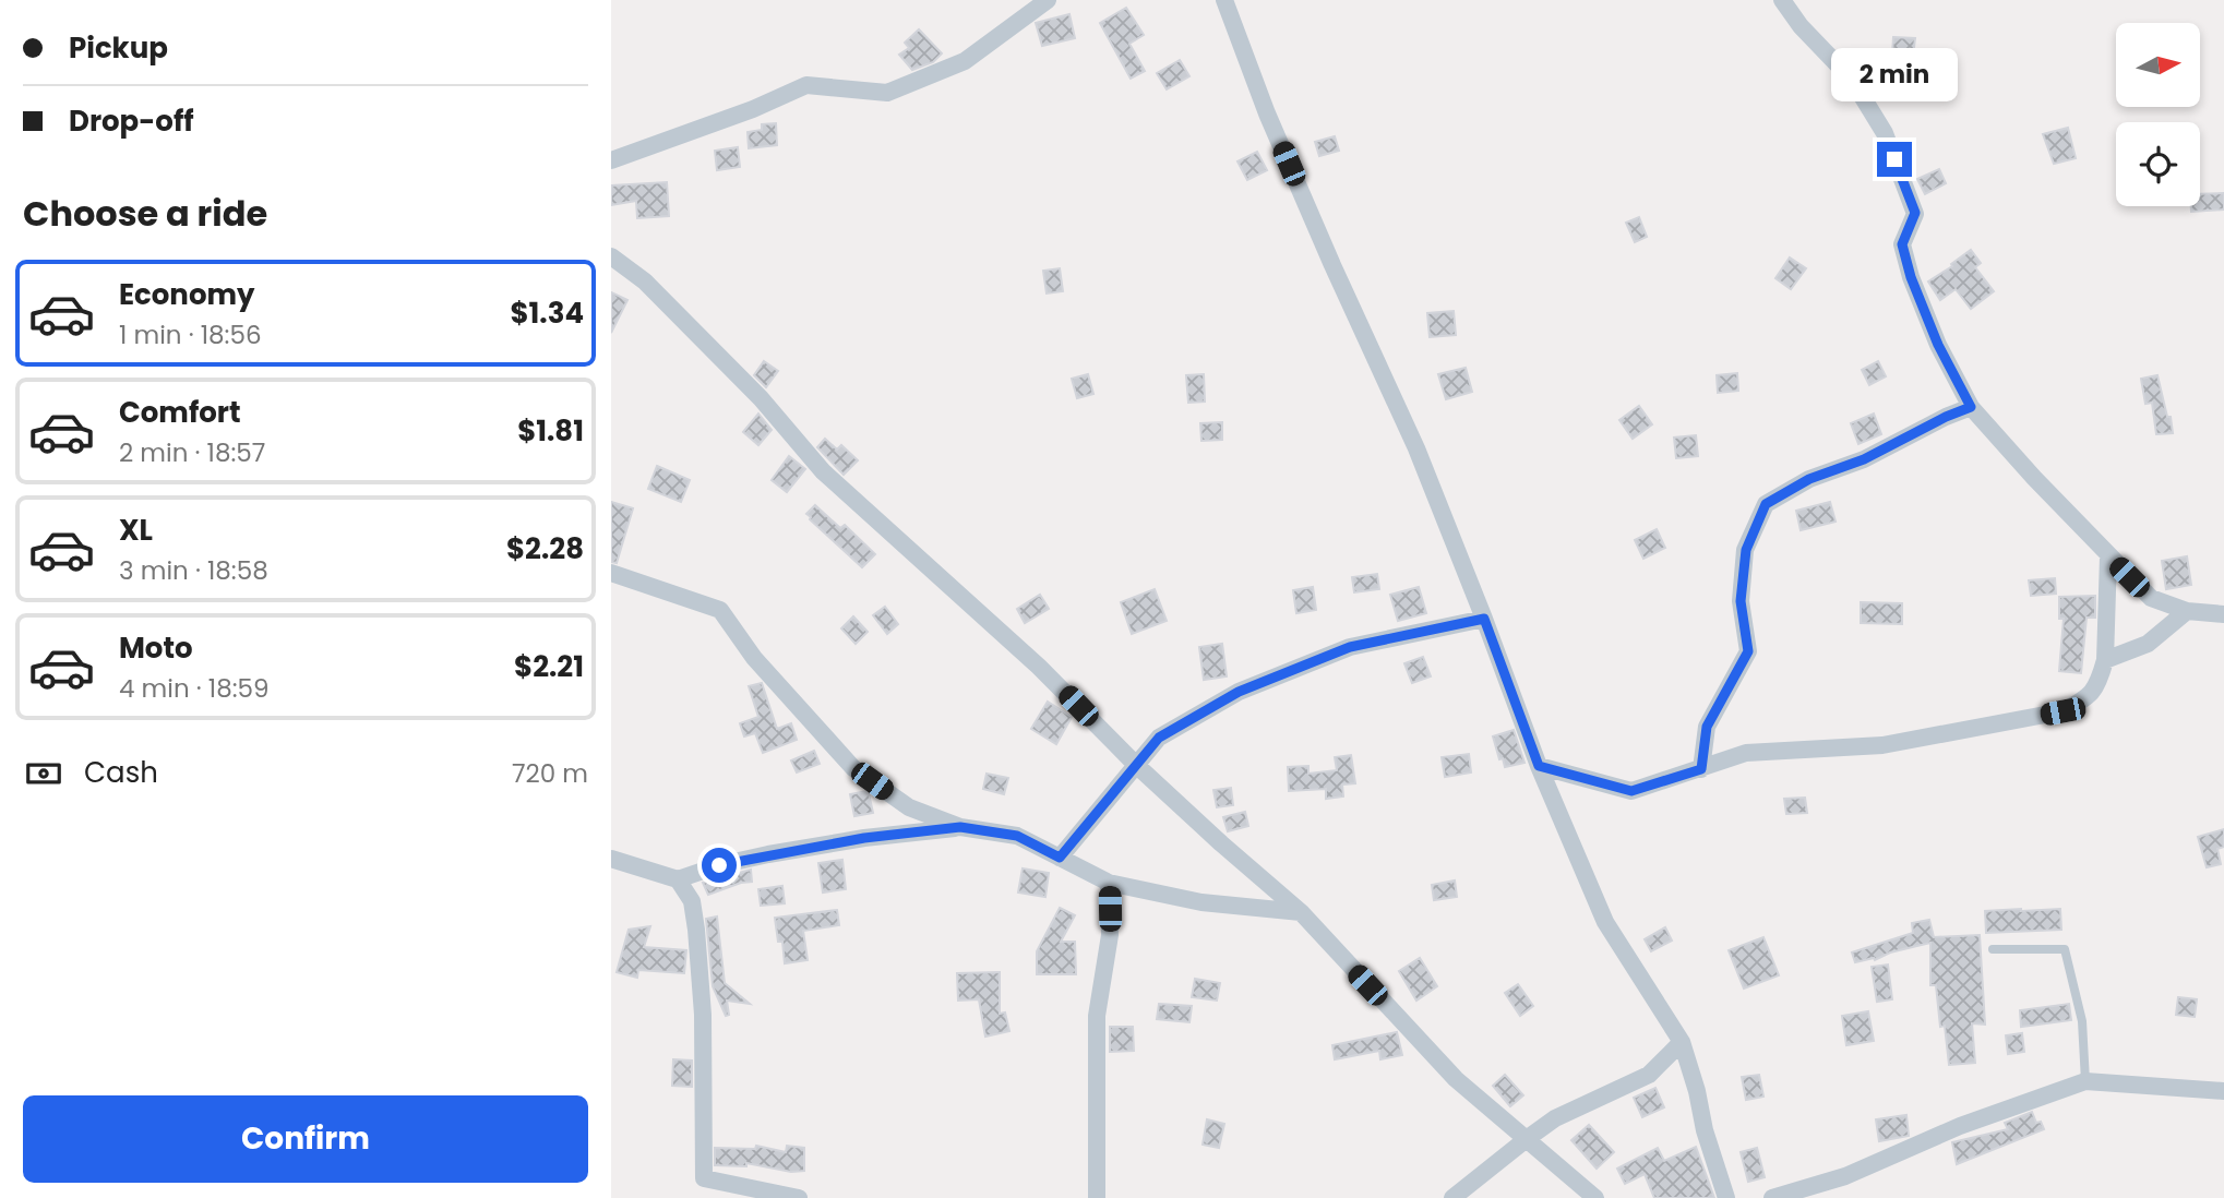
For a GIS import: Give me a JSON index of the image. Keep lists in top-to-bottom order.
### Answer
{
  "north": "right",
  "page": {
    "banner": ["Pickup", "Drop-off"],
    "bubble": "2 min",
    "heading": "Choose a ride",
    "list": [
      {
        "name": "Economy",
        "note": "1 min · 18:56",
        "value": "$1.34"
      },
      {
        "name": "Comfort",
        "note": "2 min · 18:57",
        "value": "$1.81"
      },
      {
        "name": "XL",
        "note": "3 min · 18:58",
        "value": "$2.28"
      },
      {
        "name": "Moto",
        "note": "4 min · 18:59",
        "value": "$2.21"
      }
    ],
    "pay": ["Cash", "720 m"],
    "buttons": "Confirm"
  }
}
